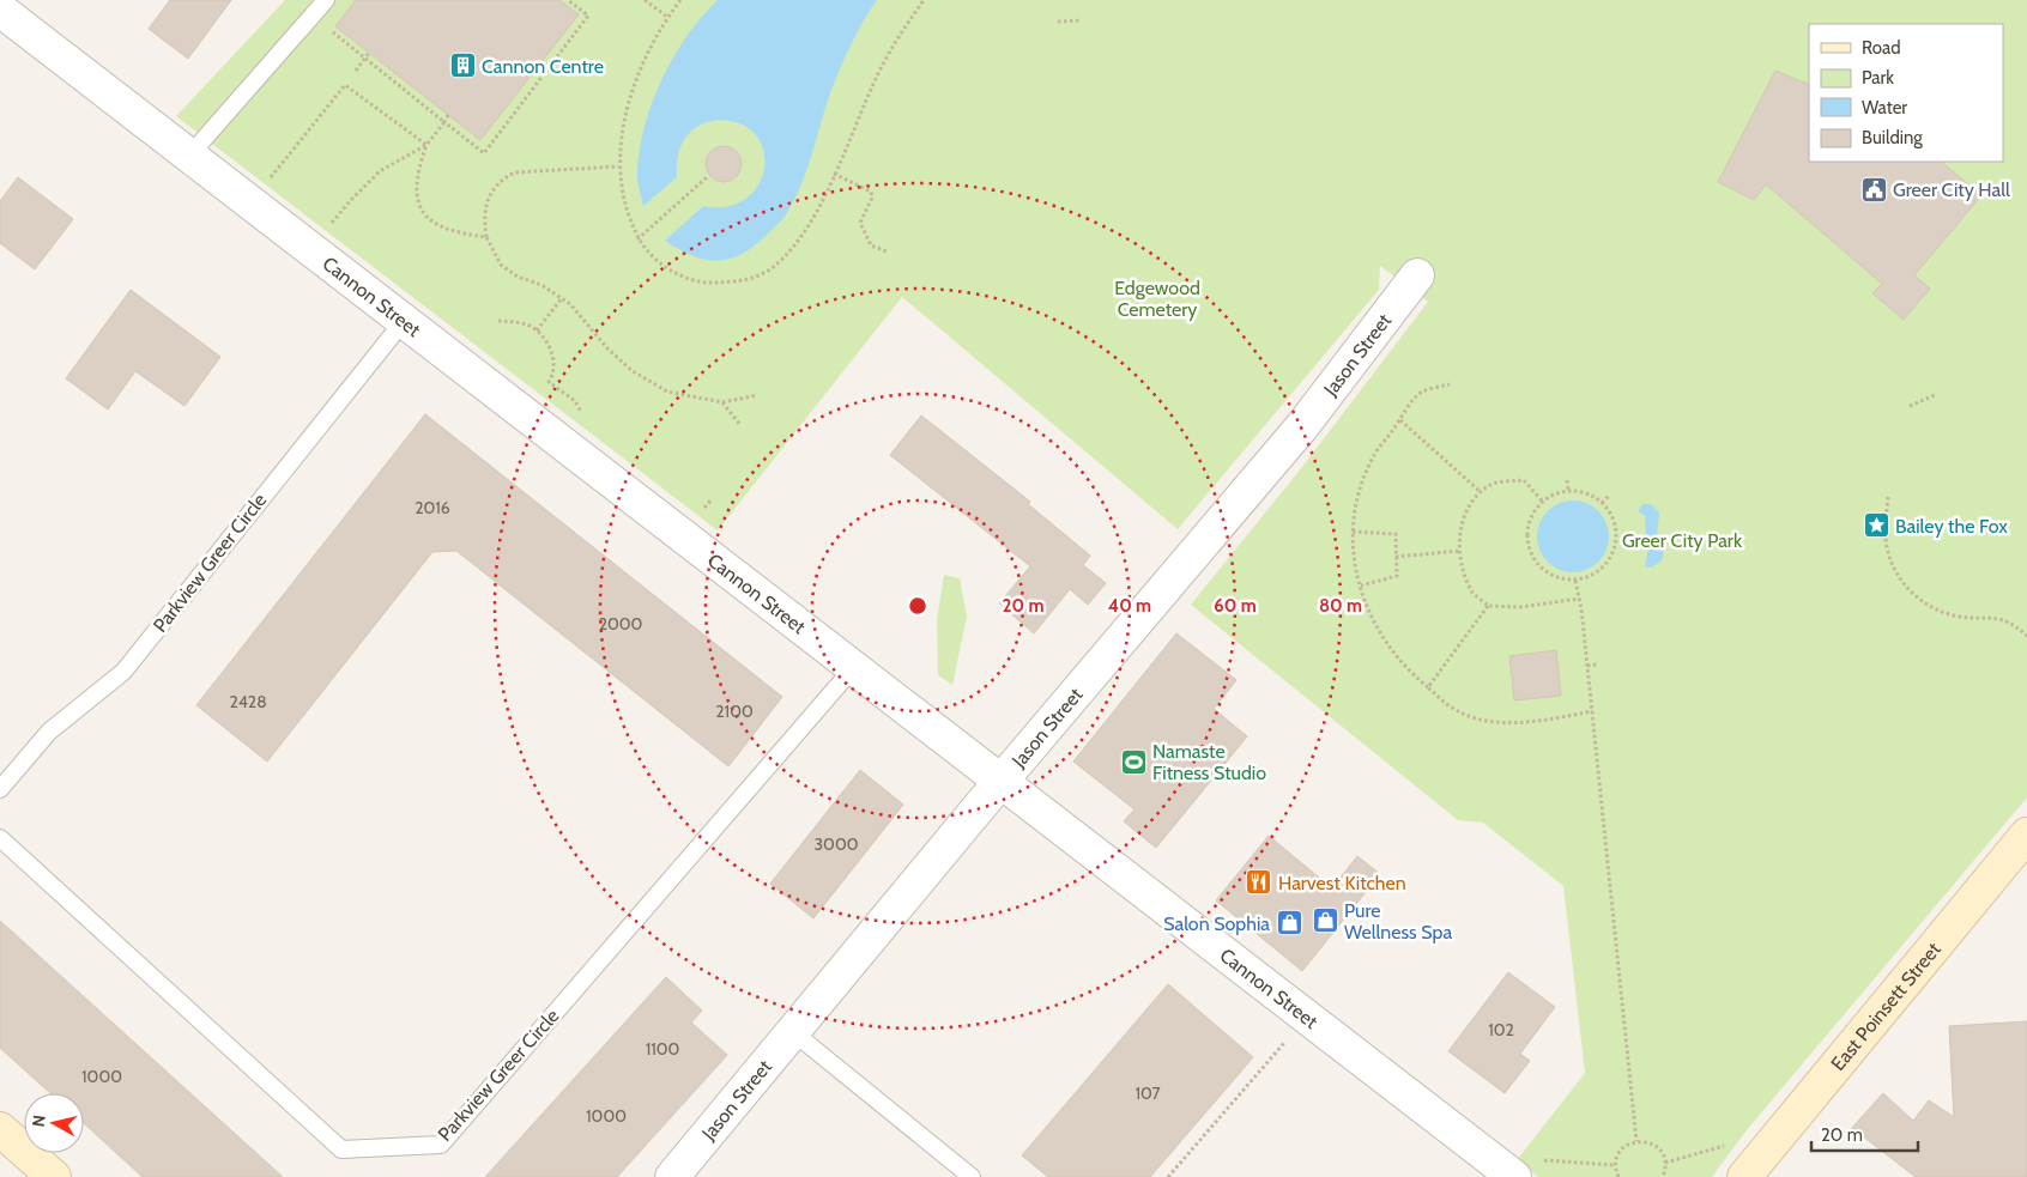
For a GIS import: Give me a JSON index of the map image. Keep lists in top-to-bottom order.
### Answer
{
  "streets": {
    "main road": ["East Poinsett Street"],
    "street": ["Cannon Street", "Jason Street"],
    "lane": ["Parkview Greer Circle"]
  },
  "crossings": [
    ["Cannon Street", "Jason Street"],
    ["Cannon Street", "Parkview Greer Circle"]
  ],
  "parks": ["Edgewood Cemetery", "Greer City Park"],
  "places": {
    "building": ["Cannon Centre"],
    "public building": ["Greer City Hall"],
    "place": ["Bailey the Fox"],
    "sports": ["Namaste Fitness Studio"],
    "restaurant": ["Harvest Kitchen"],
    "shop": ["Pure Wellness Spa", "Salon Sophia"]
  },
  "house_numbers": [
    "2016",
    "2000",
    "2428",
    "2100",
    "3000",
    "102",
    "1100",
    "1000",
    "107",
    "1000"
  ],
  "legend": [
    "Road",
    "Park",
    "Water",
    "Building"
  ],
  "scale_bar": "20 m",
  "north": "left",
  "rings": [
    "20 m",
    "40 m",
    "60 m",
    "80 m"
  ]
}
